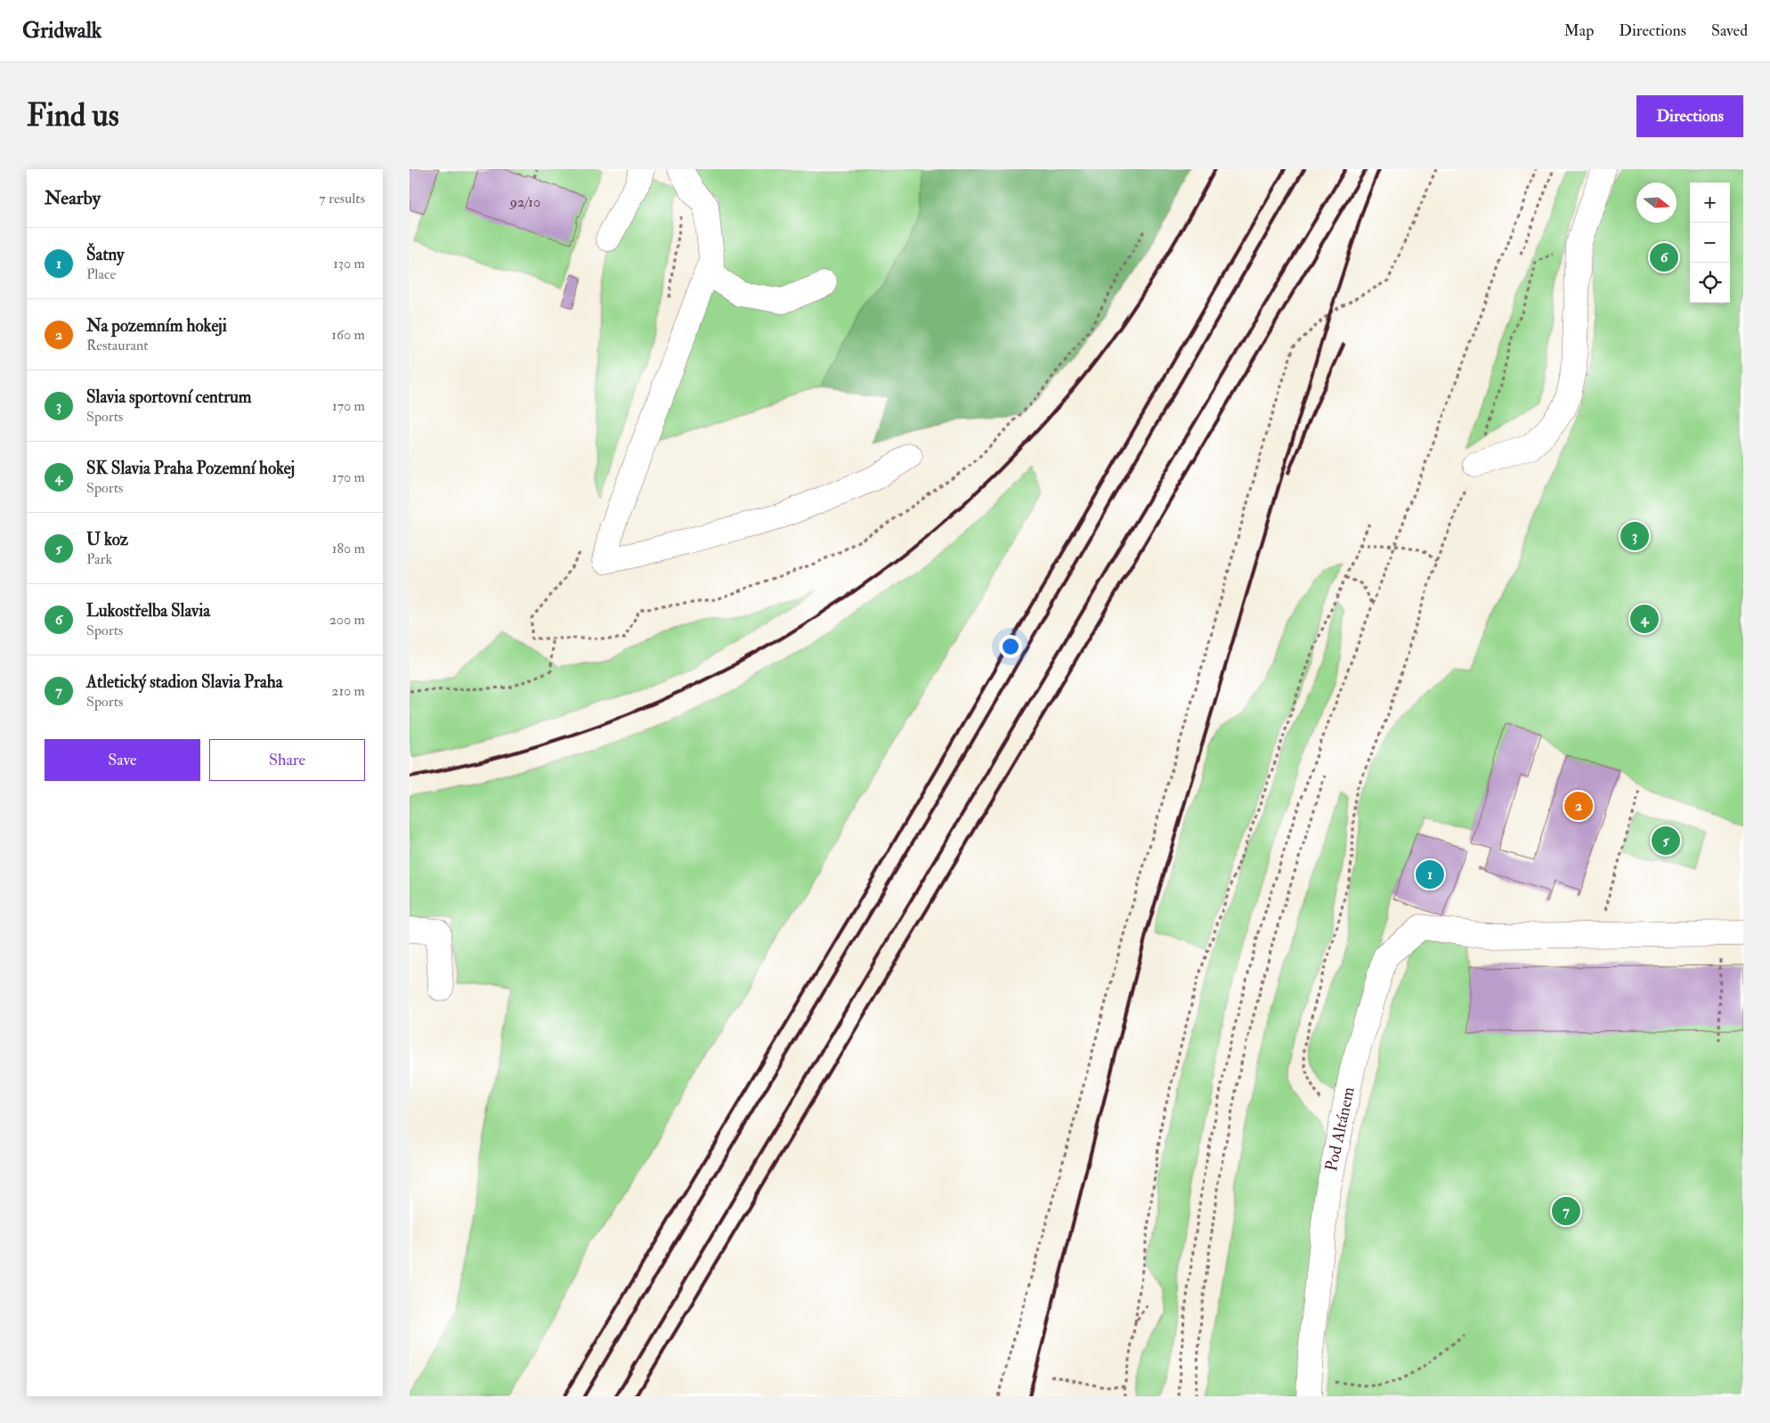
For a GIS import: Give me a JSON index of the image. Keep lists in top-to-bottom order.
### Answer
{
  "streets": {
    "lane": ["Pod Altánem"]
  },
  "house_numbers": ["92/10"],
  "north": "right",
  "page": {
    "header": "Gridwalk",
    "nav": ["Map", "Directions", "Saved"],
    "buttons": [
      "Directions",
      ["Save", "Share"]
    ],
    "title": "Find us",
    "heading": ["Nearby", "7 results"],
    "map_buttons": ["+", "−"],
    "list": [
      {
        "mark": "1",
        "name": "Šatny",
        "note": "Place",
        "value": "130 m"
      },
      {
        "mark": "2",
        "name": "Na pozemním hokeji",
        "note": "Restaurant",
        "value": "160 m"
      },
      {
        "mark": "3",
        "name": "Slavia sportovní centrum",
        "note": "Sports",
        "value": "170 m"
      },
      {
        "mark": "4",
        "name": "SK Slavia Praha Pozemní hokej",
        "note": "Sports",
        "value": "170 m"
      },
      {
        "mark": "5",
        "name": "U koz",
        "note": "Park",
        "value": "180 m"
      },
      {
        "mark": "6",
        "name": "Lukostřelba Slavia",
        "note": "Sports",
        "value": "200 m"
      },
      {
        "mark": "7",
        "name": "Atletický stadion Slavia Praha",
        "note": "Sports",
        "value": "210 m"
      }
    ],
    "pins": [
      "6",
      "3",
      "4",
      "2",
      "5",
      "1",
      "7"
    ]
  }
}
